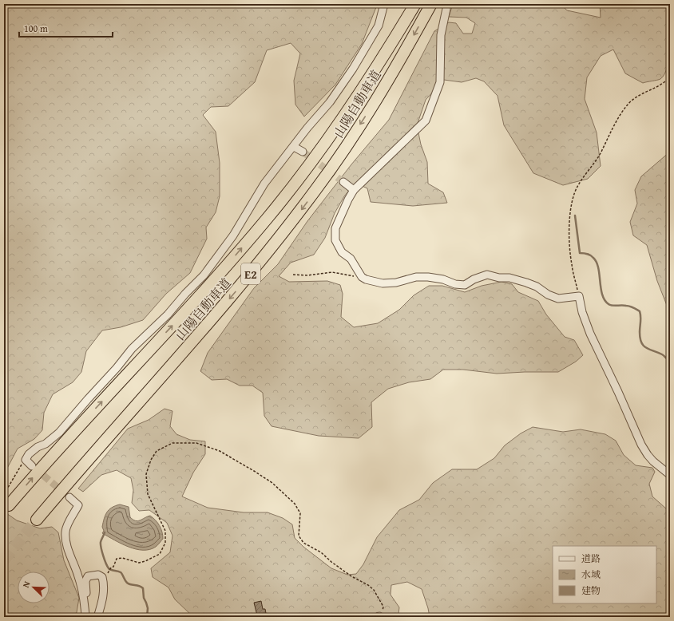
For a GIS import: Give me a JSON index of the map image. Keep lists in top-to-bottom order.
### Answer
{
  "streets": {
    "highway": ["山陽自動車道", "E2"]
  },
  "legend": ["道路", "水域", "建物"],
  "scale_bar": "100 m",
  "north": "top left"
}
